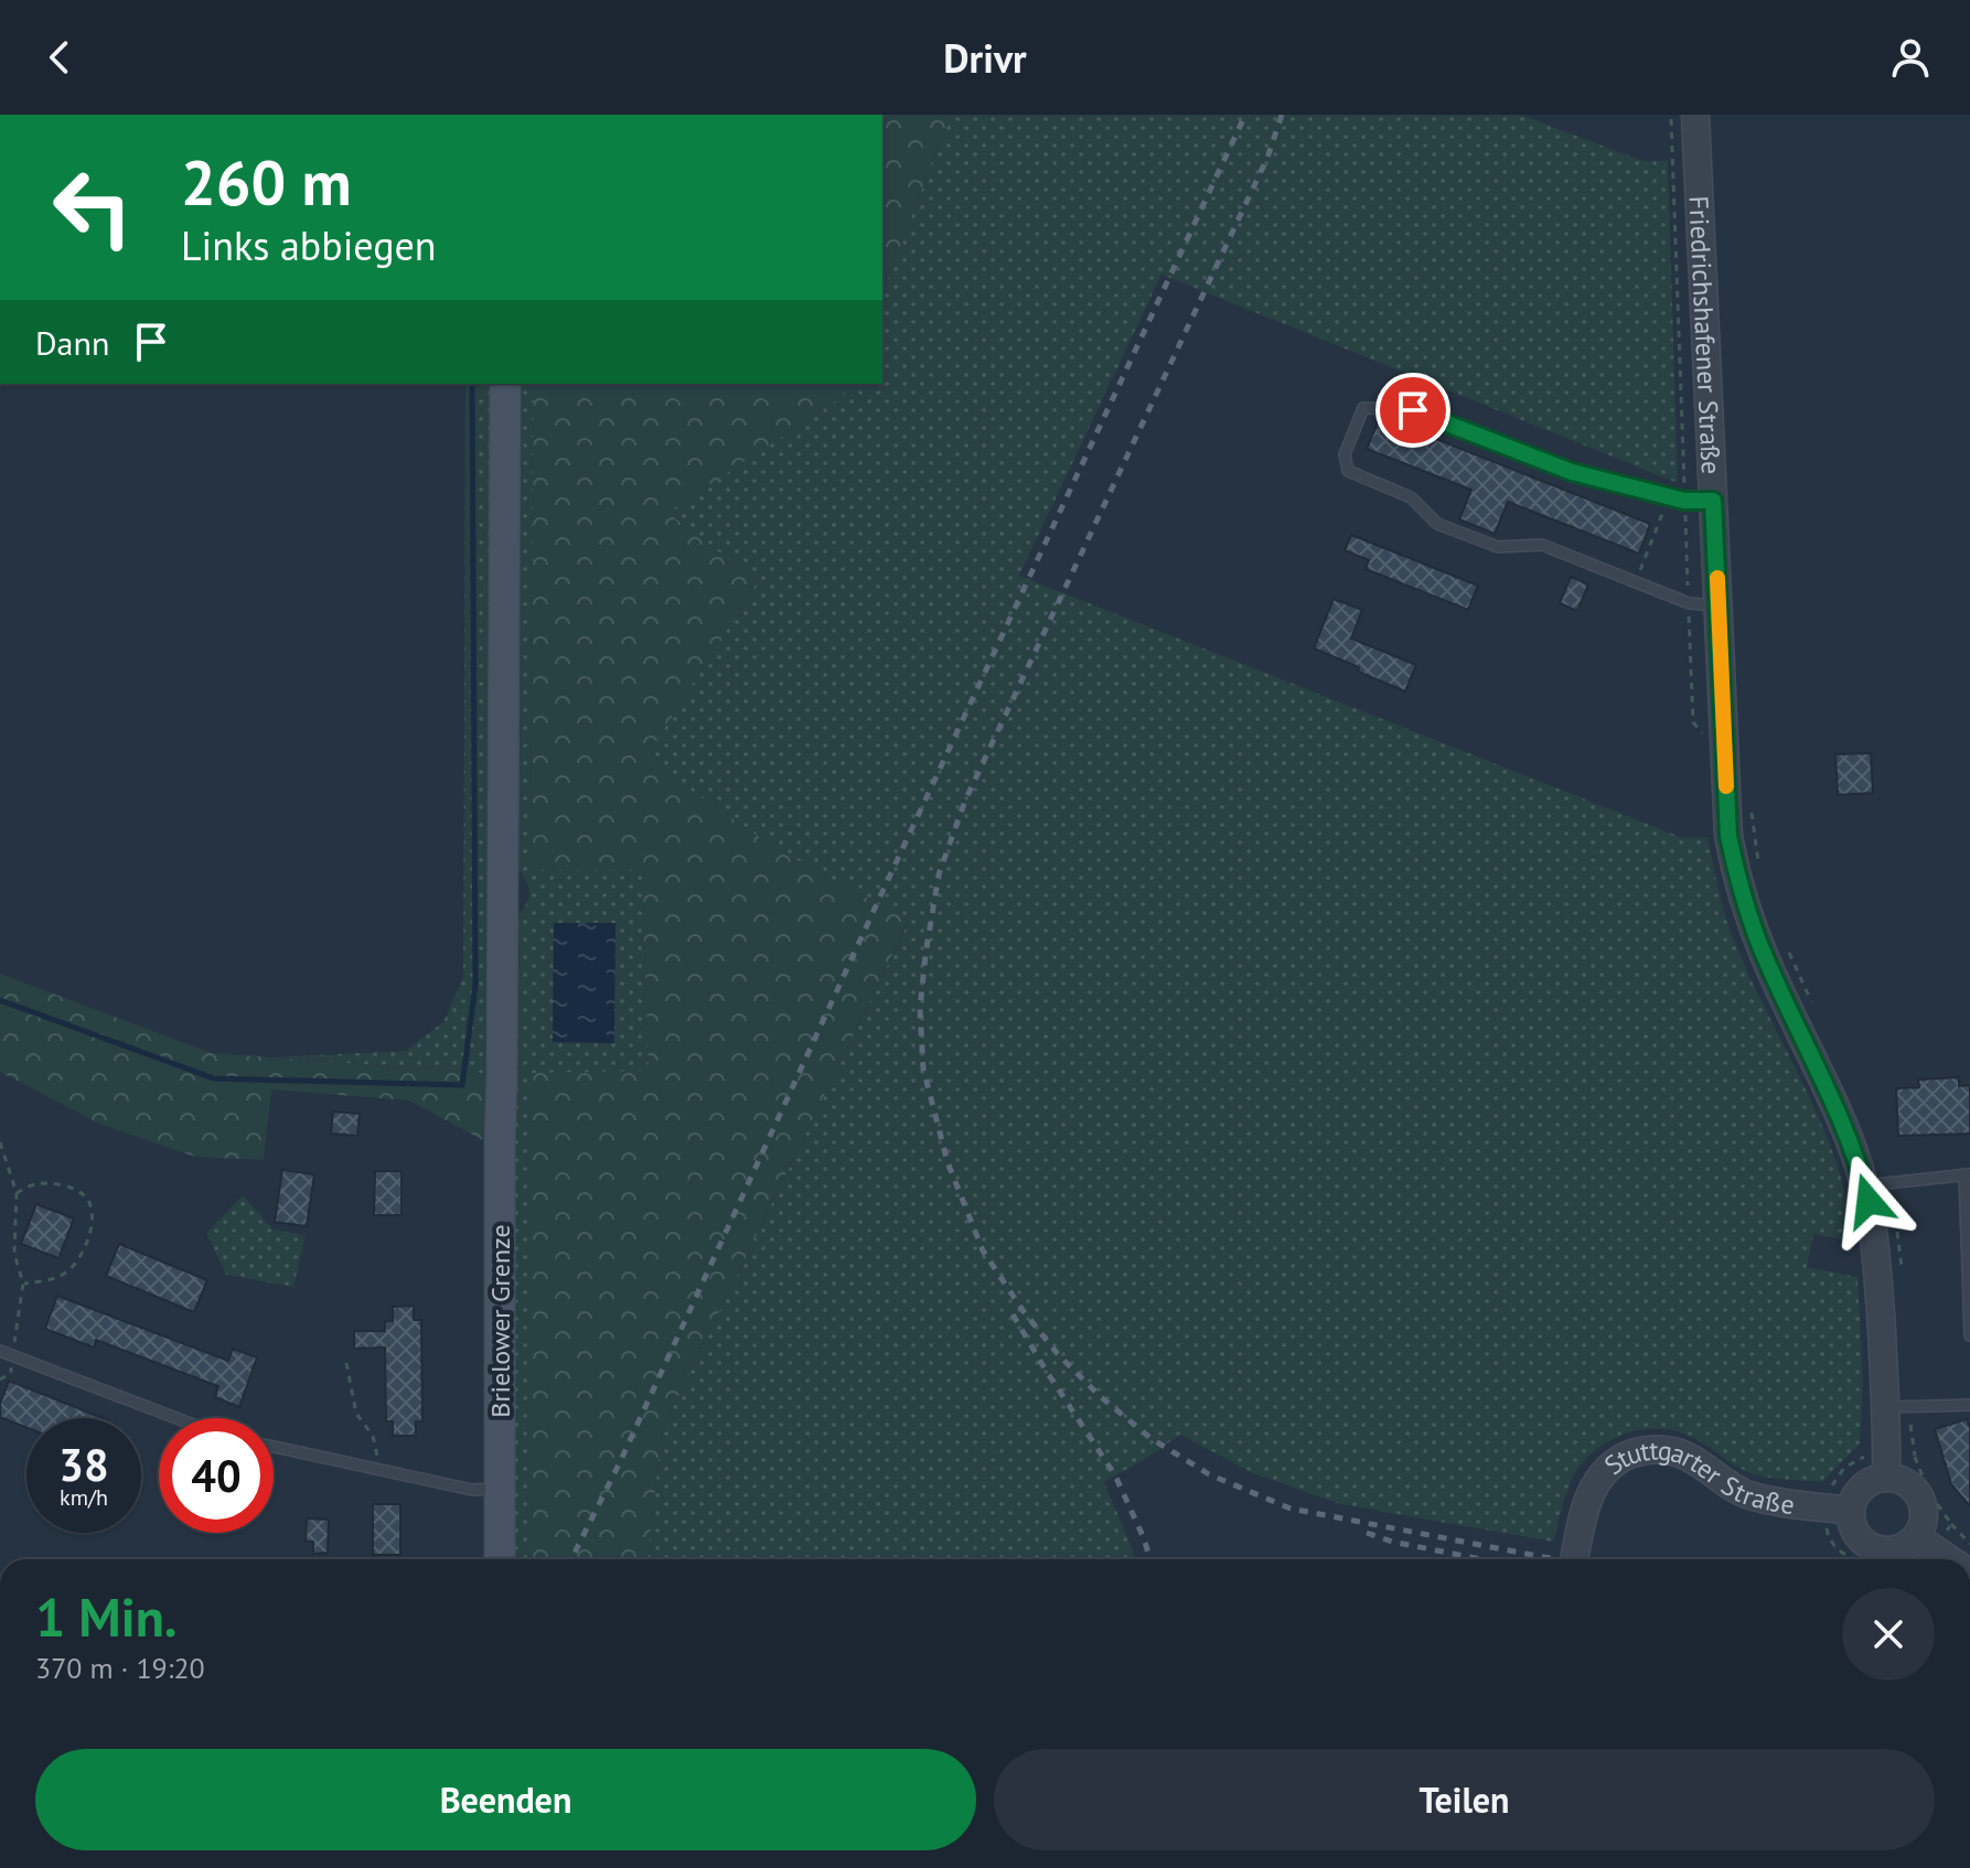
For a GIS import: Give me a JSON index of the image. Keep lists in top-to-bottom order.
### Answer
{
  "streets": {
    "main road": ["Brielower Grenze"],
    "street": ["Friedrichshafener Straße", "Stuttgarter Straße"]
  },
  "crossings": [
    ["Friedrichshafener Straße", "Stuttgarter Straße"]
  ],
  "page": {
    "header": "Drivr",
    "turn": ["260 m", "Links abbiegen"],
    "then": "Dann",
    "speed": "38 km/h",
    "limit": "40",
    "heading": ["1 Min.", "370 m · 19:20"],
    "buttons": ["Beenden", "Teilen"]
  }
}
